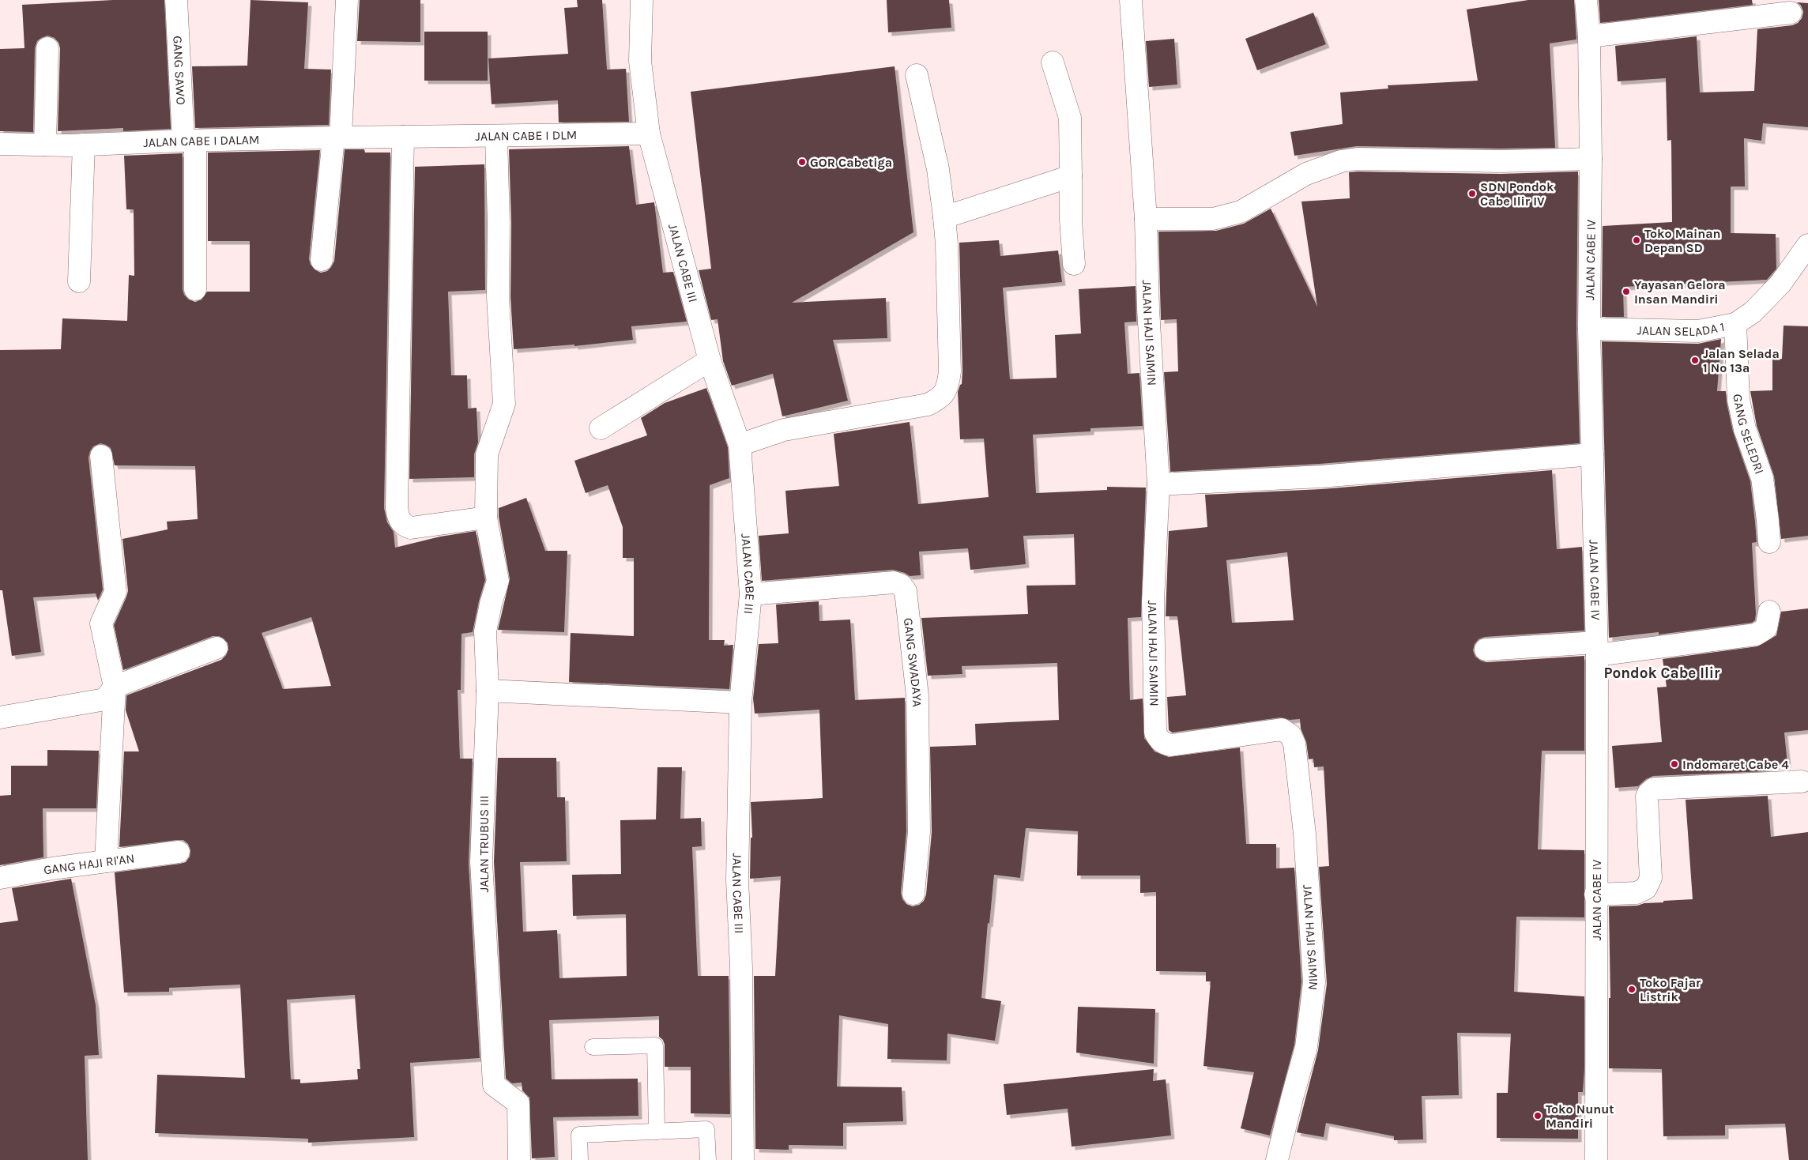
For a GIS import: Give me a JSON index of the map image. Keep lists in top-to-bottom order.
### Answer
{
  "streets": {
    "street": [
      "GANG SAWO",
      "JALAN CABE I DLM",
      "JALAN CABE I DALAM",
      "JALAN CABE IV",
      "JALAN CABE III",
      "JALAN SELADA 1",
      "JALAN HAJI SAIMIN",
      "GANG SELEDRI",
      "GANG SWADAYA",
      "JALAN TRUBUS III",
      "GANG HAJI RI'AN"
    ]
  },
  "crossings": [
    ["GANG SAWO", "JALAN CABE I DALAM"],
    ["JALAN CABE I DLM", "JALAN CABE I DALAM"],
    ["JALAN CABE I DLM", "JALAN CABE III"],
    ["JALAN CABE I DLM", "JALAN TRUBUS III"],
    ["JALAN CABE IV", "JALAN SELADA 1"],
    ["JALAN CABE III", "GANG SWADAYA"],
    ["JALAN SELADA 1", "GANG SELEDRI"]
  ],
  "districts": ["Pondok Cabe Ilir"],
  "places": [
    "GOR Cabetiga",
    "SDN Pondok Cabe Ilir IV",
    "Toko Mainan Depan SD",
    "Yayasan Gelora Insan Mandiri",
    "Jalan Selada 1 No 13a",
    "Indomaret Cabe 4",
    "Toko Fajar Listrik",
    "Toko Nunut Mandiri"
  ]
}
